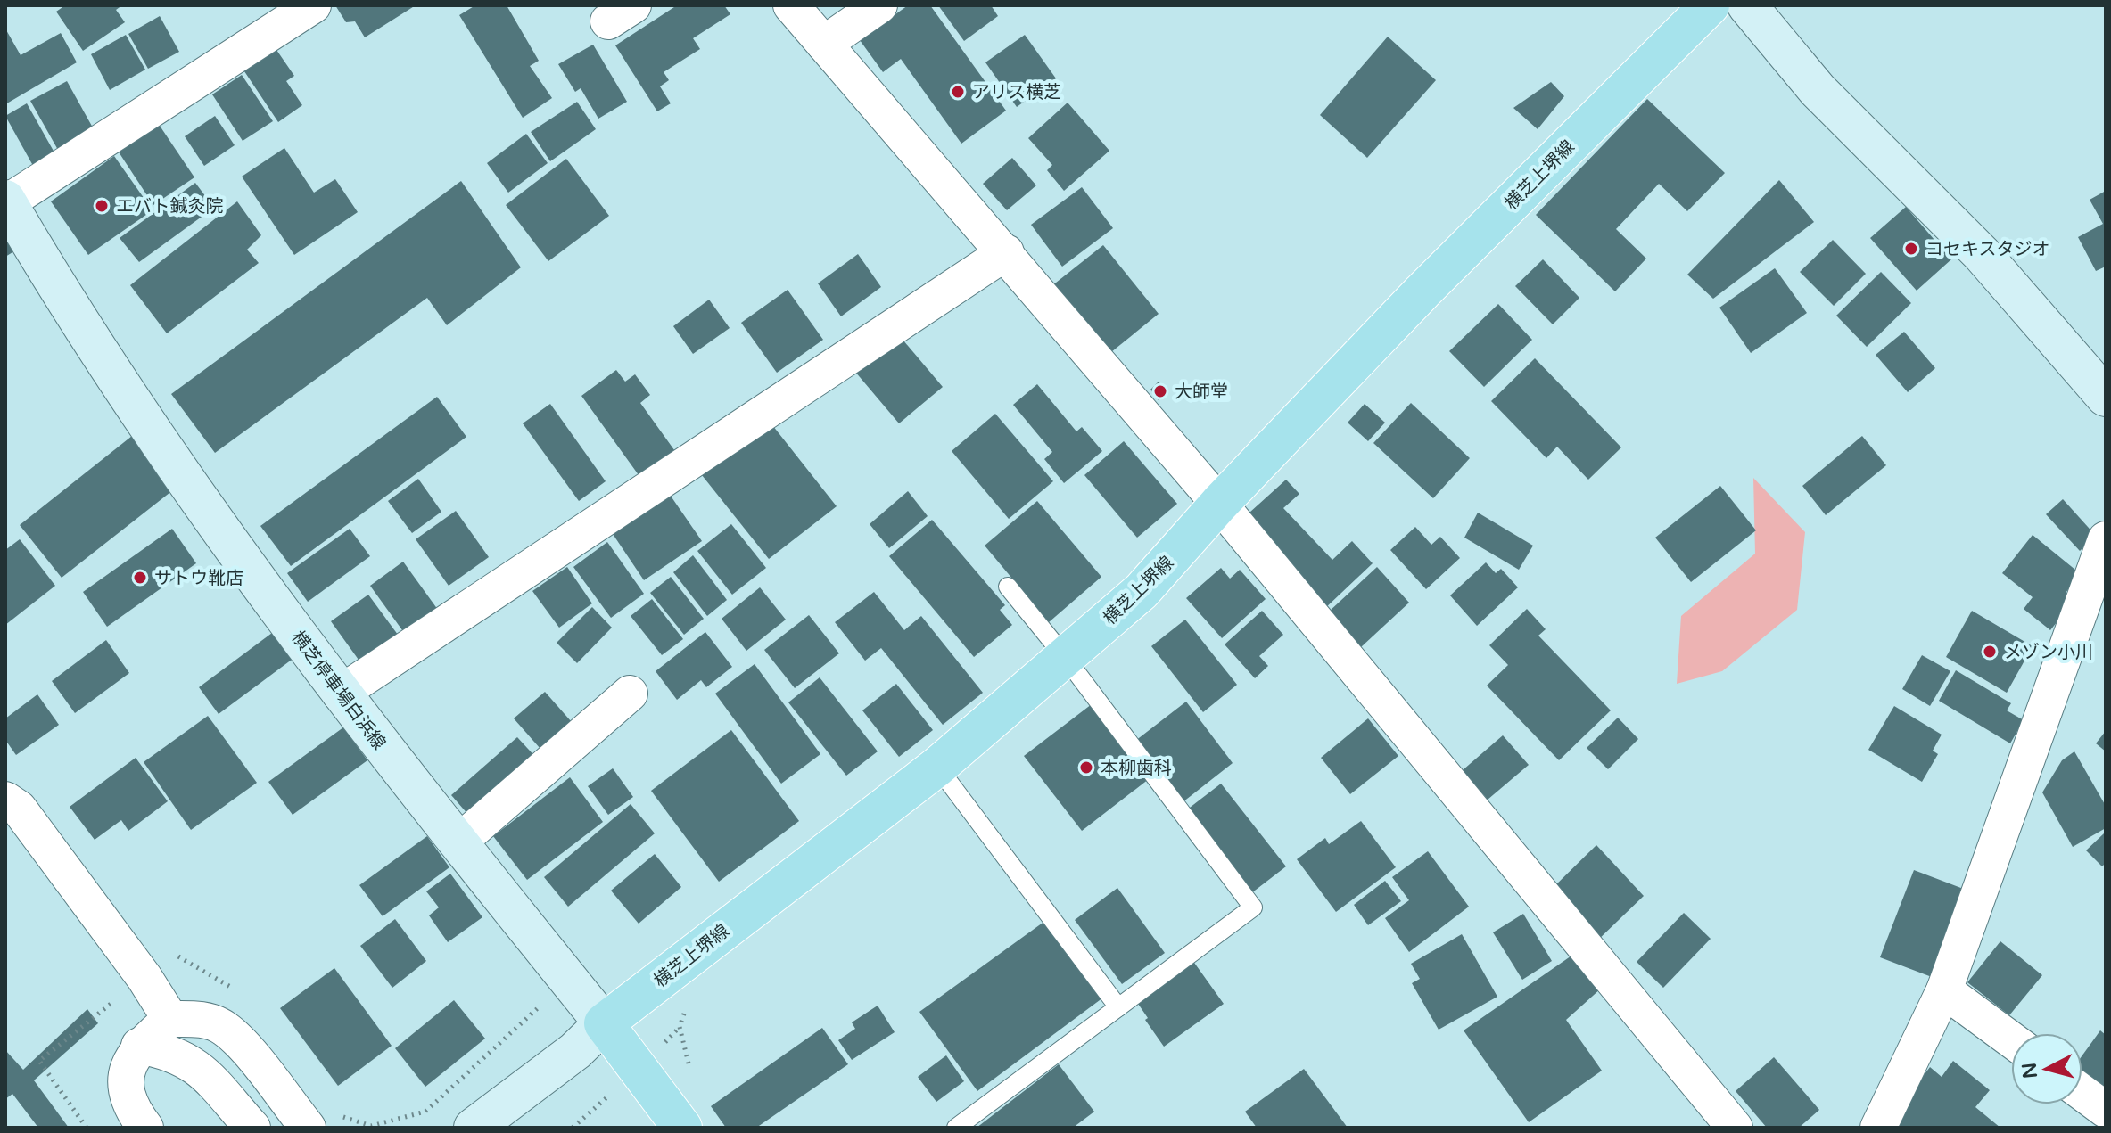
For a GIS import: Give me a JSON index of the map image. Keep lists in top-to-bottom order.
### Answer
{
  "streets": {
    "main road": ["横芝上堺線", "横芝停車場白浜線"]
  },
  "crossings": [
    ["横芝上堺線", "横芝停車場白浜線"]
  ],
  "places": [
    "アリス横芝",
    "エバト鍼灸院",
    "コセキスタジオ",
    "大師堂",
    "サトウ靴店",
    "メゾン小川",
    "本柳歯科"
  ],
  "north": "left"
}
